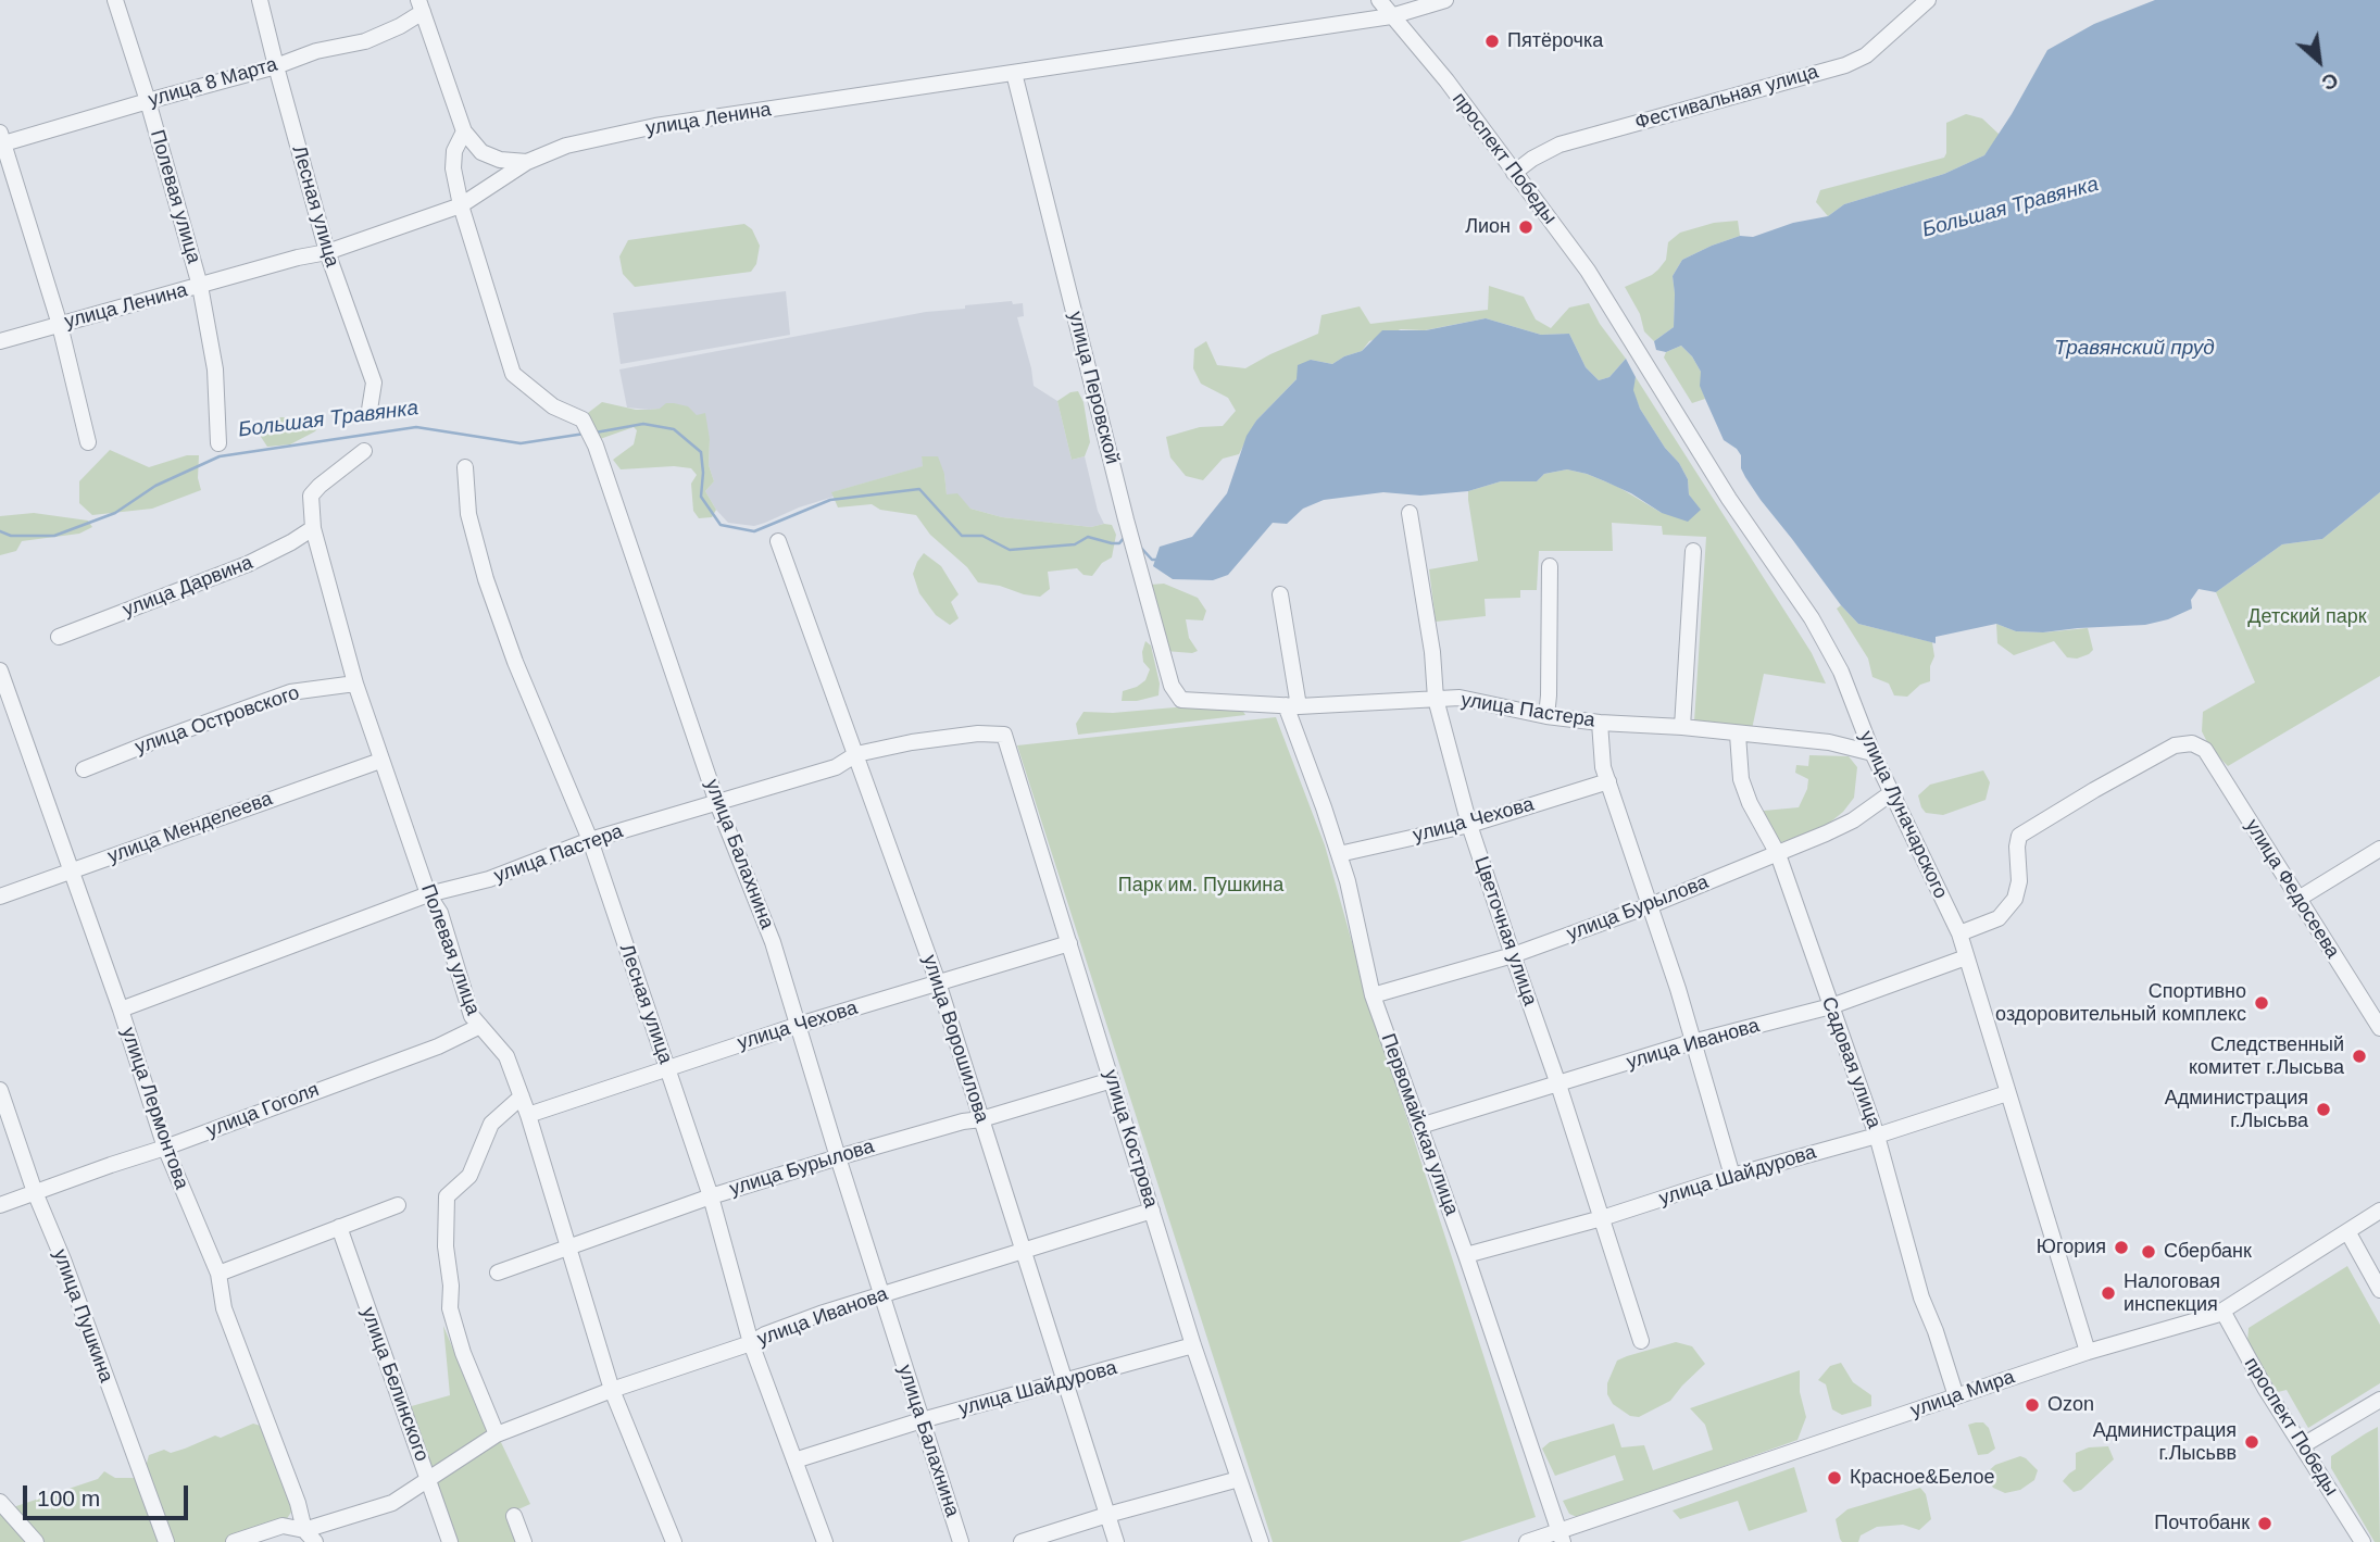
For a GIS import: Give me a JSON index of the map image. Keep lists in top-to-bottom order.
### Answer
{
  "streets": {
    "street": [
      "улица 8 Марта",
      "Фестивальная улица",
      "улица Ленина",
      "проспект Победы",
      "Полевая улица",
      "Лесная улица",
      "улица Перовской",
      "улица Дарвина",
      "улица Пастера",
      "улица Островского",
      "улица Луначарского",
      "улица Чехова",
      "улица Менделеева",
      "улица Балахнина",
      "улица Федосеева",
      "улица Бурылова",
      "Цветочная улица",
      "улица Ворошилова",
      "улица Иванова",
      "Садовая улица",
      "улица Лермонтова",
      "улица Гоголя",
      "Первомайская улица",
      "улица Кострова",
      "улица Шайдурова",
      "улица Пушкина",
      "улица Белинского",
      "улица Мира"
    ]
  },
  "crossings": [
    ["улица 8 Марта", "Полевая улица"],
    ["улица 8 Марта", "Лесная улица"],
    ["Фестивальная улица", "проспект Победы"],
    ["улица Ленина", "проспект Победы"],
    ["улица Ленина", "Полевая улица"],
    ["улица Ленина", "Лесная улица"],
    ["улица Ленина", "улица Перовской"],
    ["улица Ленина", "улица Балахнина"],
    ["проспект Победы", "улица Луначарского"],
    ["проспект Победы", "улица Мира"],
    ["Полевая улица", "улица Дарвина"],
    ["Полевая улица", "улица Пастера"],
    ["Полевая улица", "улица Островского"],
    ["Полевая улица", "улица Чехова"],
    ["Полевая улица", "улица Менделеева"],
    ["Полевая улица", "улица Бурылова"],
    ["Полевая улица", "улица Иванова"],
    ["Полевая улица", "улица Гоголя"],
    ["Лесная улица", "улица Пастера"],
    ["Лесная улица", "улица Чехова"],
    ["Лесная улица", "улица Бурылова"],
    ["Лесная улица", "улица Иванова"],
    ["Лесная улица", "улица Шайдурова"],
    ["улица Перовской", "улица Пастера"],
    ["улица Пастера", "улица Луначарского"],
    ["улица Пастера", "улица Балахнина"],
    ["улица Пастера", "Цветочная улица"],
    ["улица Пастера", "улица Ворошилова"],
    ["улица Пастера", "Садовая улица"],
    ["улица Пастера", "улица Лермонтова"],
    ["улица Пастера", "Первомайская улица"],
    ["улица Пастера", "улица Кострова"],
    ["улица Луначарского", "улица Федосеева"],
    ["улица Луначарского", "улица Бурылова"],
    ["улица Луначарского", "улица Иванова"],
    ["улица Луначарского", "улица Шайдурова"],
    ["улица Луначарского", "улица Мира"],
    ["улица Чехова", "улица Балахнина"],
    ["улица Чехова", "Цветочная улица"],
    ["улица Чехова", "улица Ворошилова"],
    ["улица Чехова", "Первомайская улица"],
    ["улица Чехова", "улица Кострова"],
    ["улица Менделеева", "улица Лермонтова"],
    ["улица Балахнина", "улица Бурылова"],
    ["улица Балахнина", "улица Иванова"],
    ["улица Балахнина", "улица Шайдурова"],
    ["улица Бурылова", "Цветочная улица"],
    ["улица Бурылова", "улица Ворошилова"],
    ["улица Бурылова", "Садовая улица"],
    ["улица Бурылова", "Первомайская улица"],
    ["улица Бурылова", "улица Кострова"],
    ["Цветочная улица", "улица Иванова"],
    ["Цветочная улица", "улица Шайдурова"],
    ["улица Ворошилова", "улица Иванова"],
    ["улица Ворошилова", "улица Шайдурова"],
    ["улица Иванова", "Садовая улица"],
    ["улица Иванова", "улица Лермонтова"],
    ["улица Иванова", "Первомайская улица"],
    ["улица Иванова", "улица Кострова"],
    ["улица Иванова", "улица Белинского"],
    ["Садовая улица", "улица Шайдурова"],
    ["Садовая улица", "улица Мира"],
    ["улица Лермонтова", "улица Гоголя"],
    ["улица Гоголя", "улица Пушкина"],
    ["Первомайская улица", "улица Шайдурова"],
    ["Первомайская улица", "улица Мира"],
    ["улица Кострова", "улица Шайдурова"]
  ],
  "water": ["Большая Травянка", "Травянский пруд"],
  "parks": ["Детский парк", "Парк им. Пушкина"],
  "places": [
    "Пятёрочка",
    "Лион",
    "Спортивно оздоровительный комплекс",
    "Следственный комитет г.Лысьва",
    "Администрация г.Лысьва",
    "Югория",
    "Сбербанк",
    "Налоговая инспекция",
    "Ozon",
    "Администрация г.Лысьвв",
    "Красное&Белое",
    "Почтобанк"
  ],
  "scale_bar": "100 m",
  "north": "bottom right"
}
